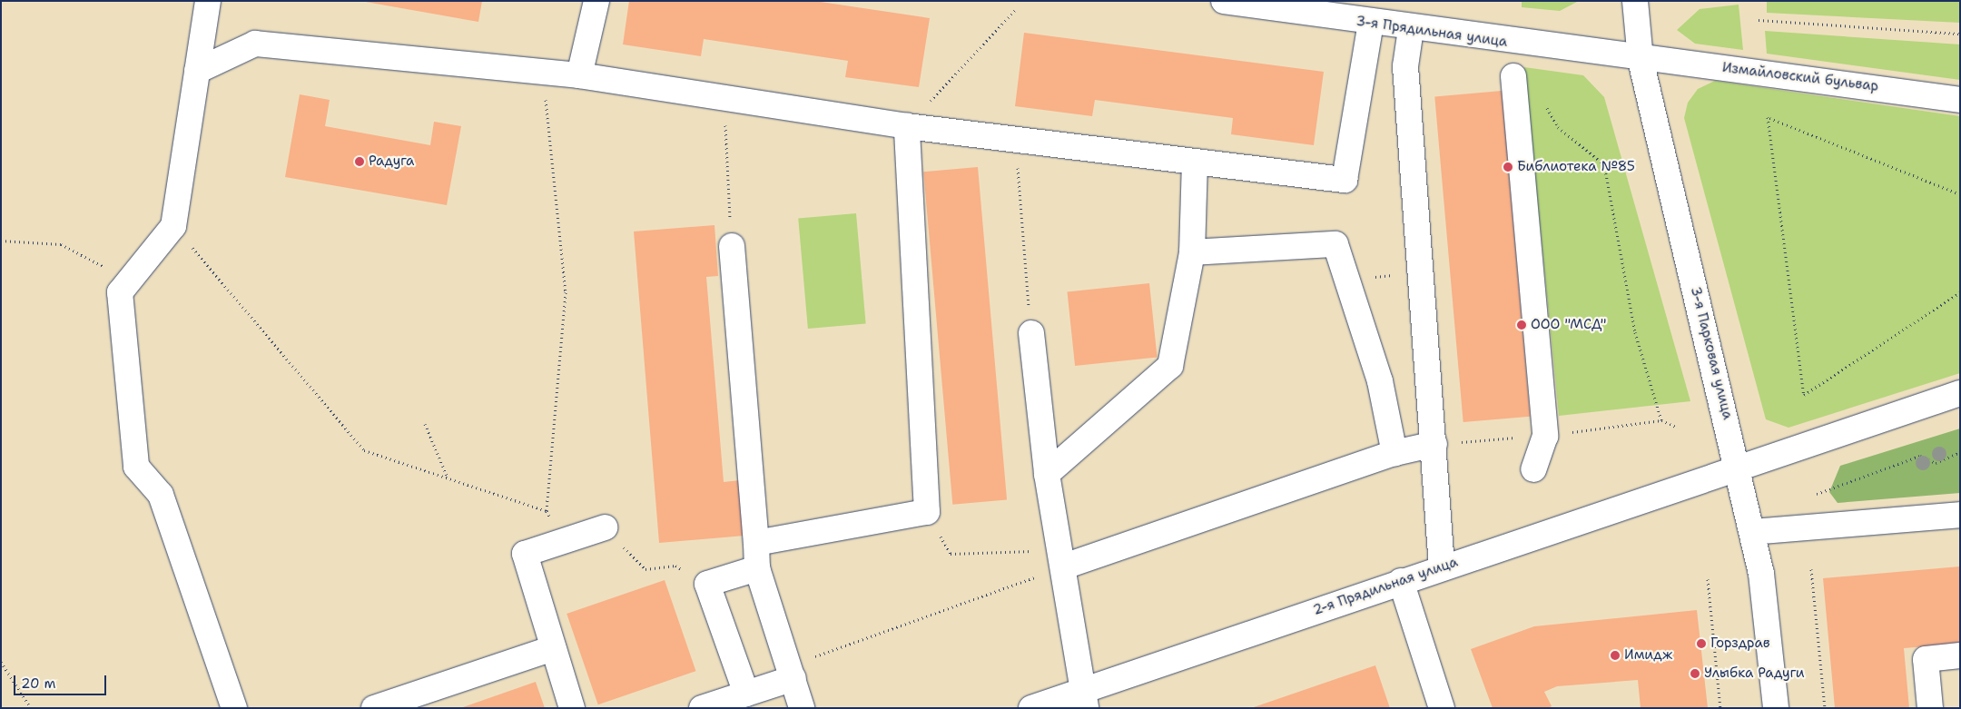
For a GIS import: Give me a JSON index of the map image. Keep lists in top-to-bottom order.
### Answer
{
  "streets": {
    "street": [
      "3-я Прядильная улица",
      "Измайловский бульвар",
      "3-я Парковая улица",
      "2-я Прядильная улица"
    ]
  },
  "crossings": [
    ["3-я Прядильная улица", "Измайловский бульвар"],
    ["3-я Прядильная улица", "3-я Парковая улица"],
    ["Измайловский бульвар", "3-я Парковая улица"],
    ["3-я Парковая улица", "2-я Прядильная улица"]
  ],
  "places": [
    "Радуга",
    "Библиотека №85",
    "ООО \"МСД\"",
    "Горздрав",
    "Имидж",
    "Улыбка Радуги"
  ],
  "scale_bar": "20 m"
}
